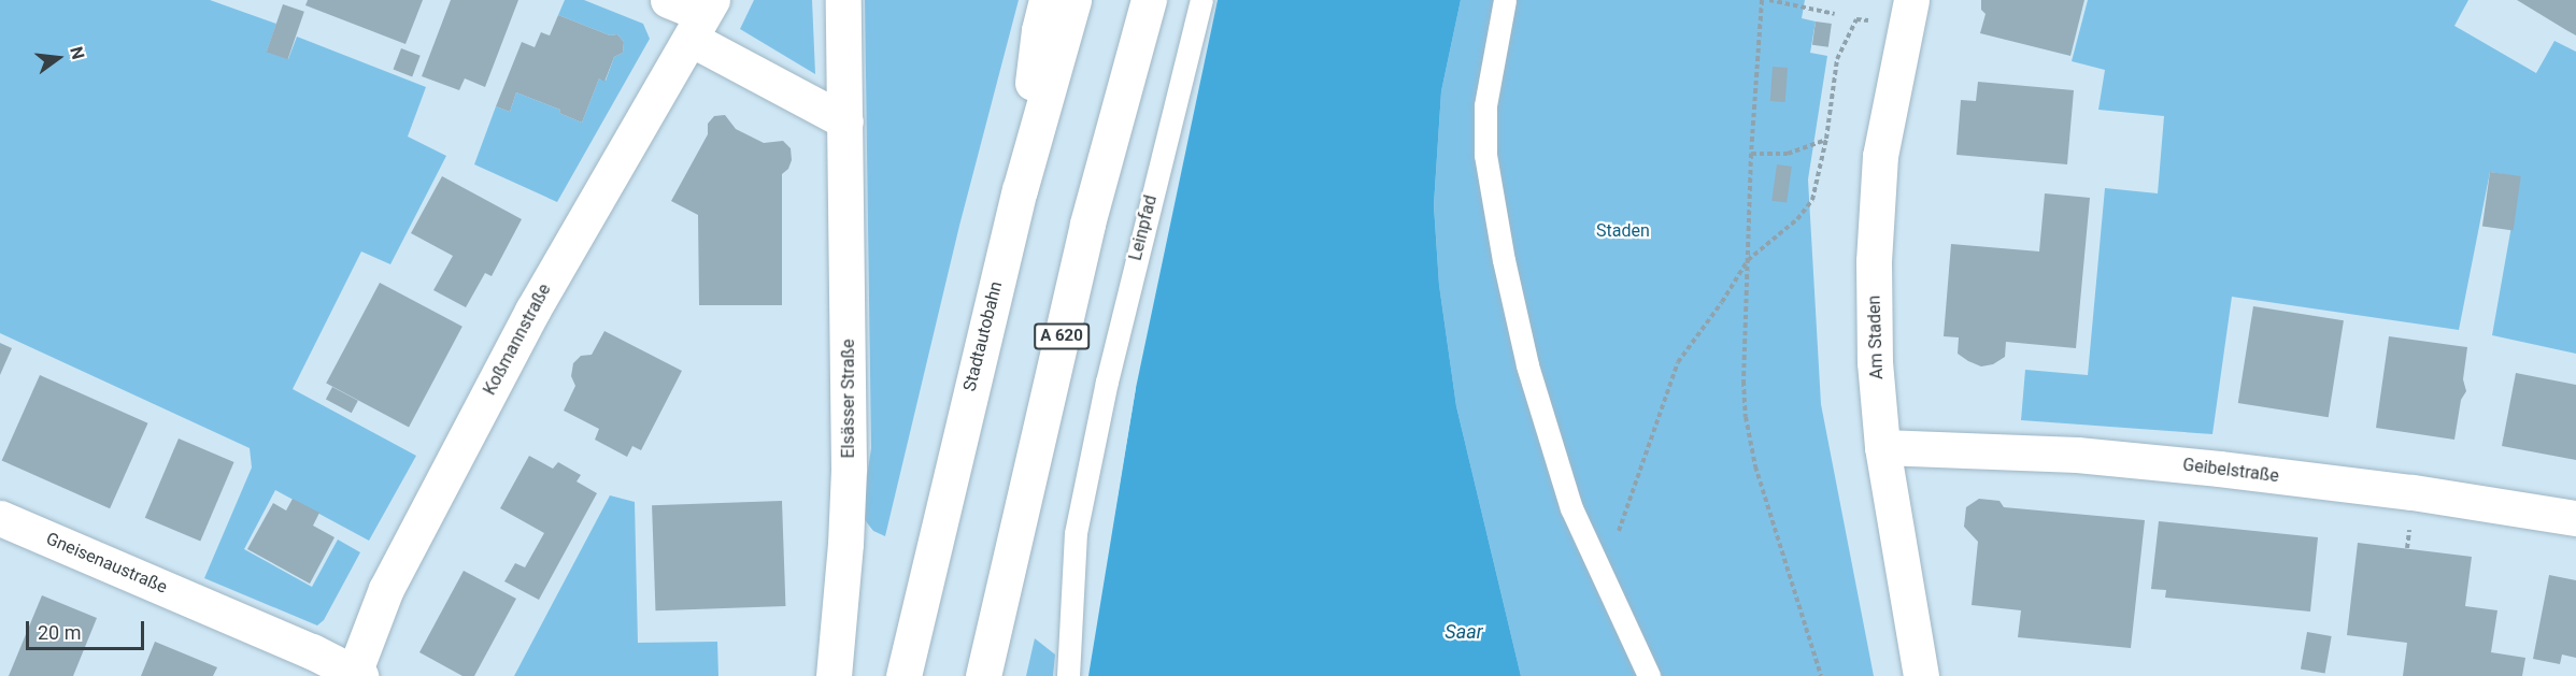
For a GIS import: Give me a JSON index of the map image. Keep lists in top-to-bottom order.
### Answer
{
  "streets": {
    "main road": [
      "Stadtautobahn",
      "A 620",
      "Am Staden",
      "Koßmannstraße",
      "Elsässer Straße",
      "Geibelstraße",
      "Gneisenaustraße"
    ],
    "lane": ["Leinpfad"]
  },
  "crossings": [
    ["Am Staden", "Geibelstraße"],
    ["Koßmannstraße", "Gneisenaustraße"]
  ],
  "water": ["Saar"],
  "parks": ["Staden"],
  "scale_bar": "20 m",
  "north": "right"
}
